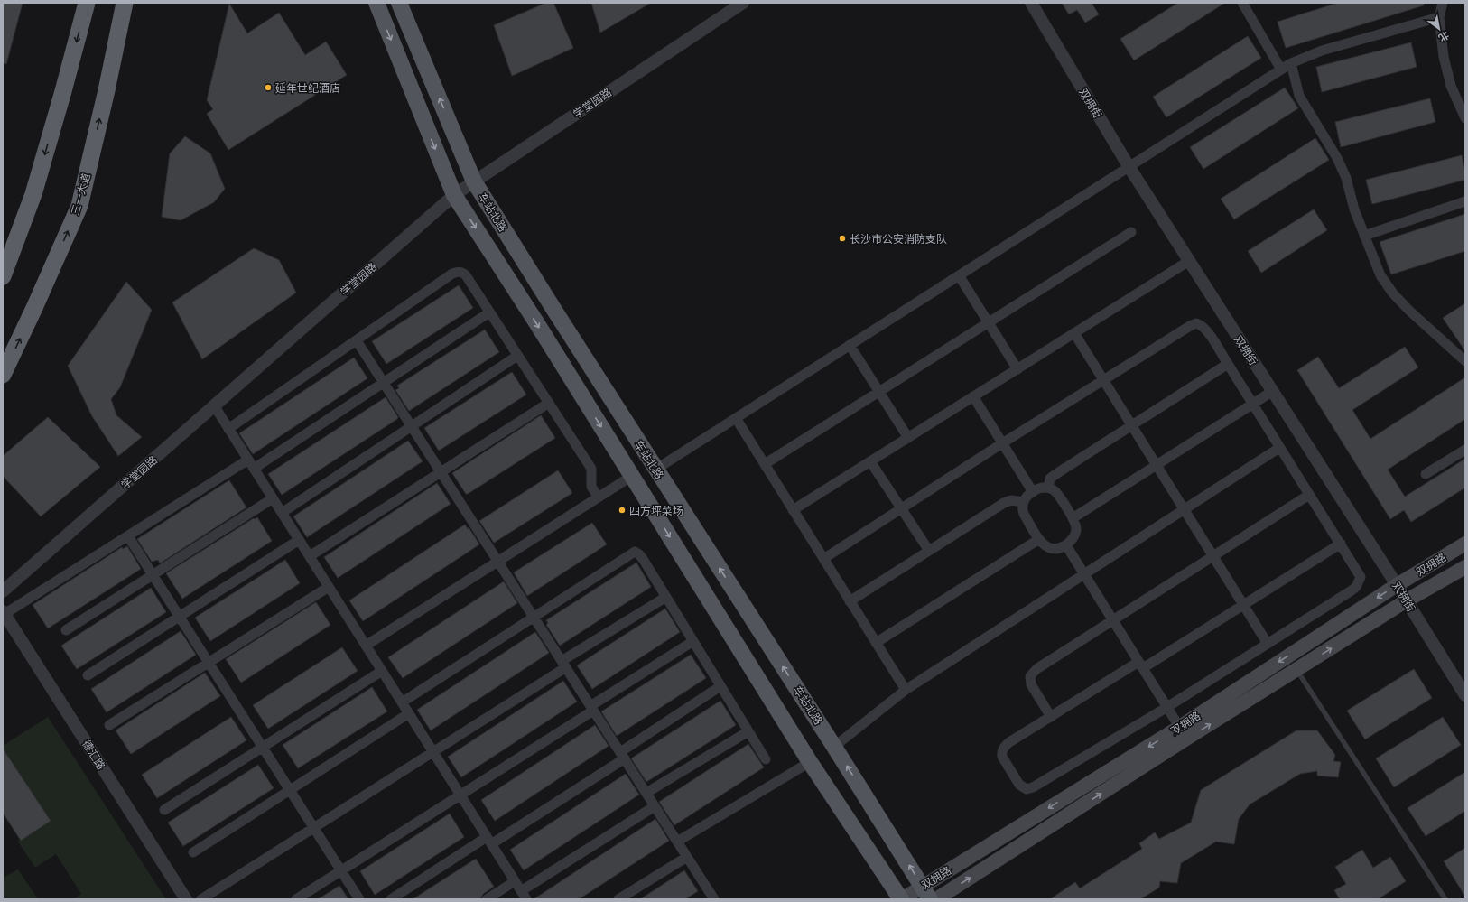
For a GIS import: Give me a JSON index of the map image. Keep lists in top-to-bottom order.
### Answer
{
  "streets": {
    "highway": ["三一大道"],
    "main road": ["车站北路", "双拥路"],
    "street": ["学堂园路", "双拥街", "德汇路"]
  },
  "crossings": [
    ["学堂园路", "车站北路"],
    ["双拥街", "双拥路"],
    ["车站北路", "双拥路"]
  ],
  "places": ["延年世纪酒店", "长沙市公安消防支队", "四方坪菜场"],
  "north": "bottom right"
}
